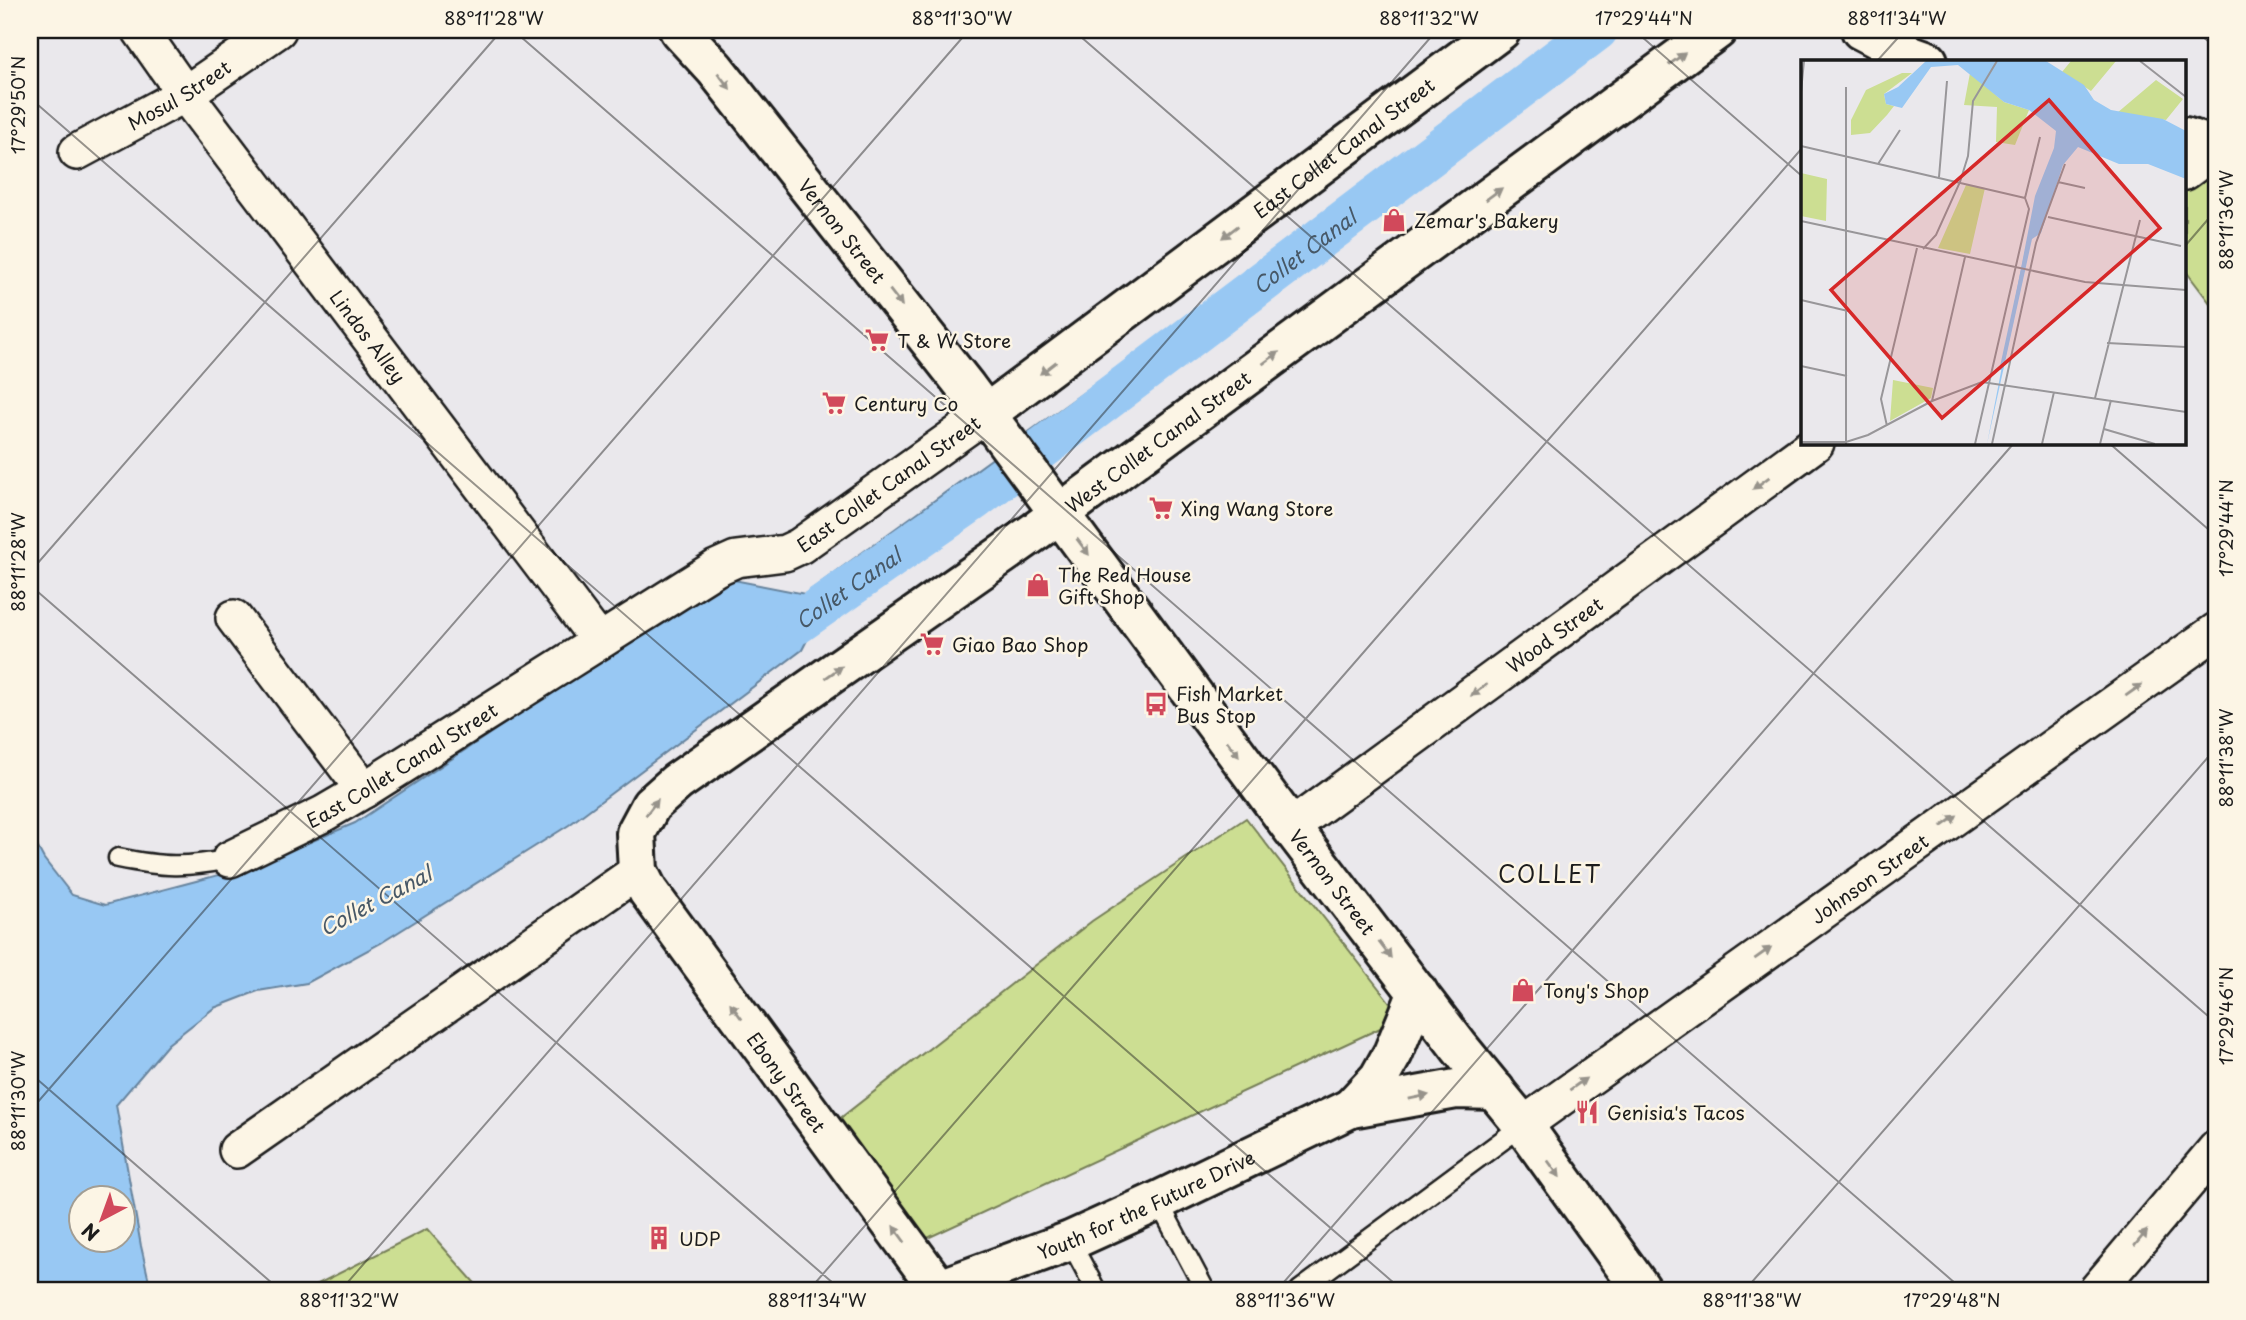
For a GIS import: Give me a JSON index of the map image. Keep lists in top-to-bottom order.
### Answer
{
  "streets": {
    "street": [
      "Mosul Street",
      "East Collet Canal Street",
      "Vernon Street",
      "Lindos Alley",
      "West Collet Canal Street",
      "Wood Street",
      "Johnson Street",
      "Ebony Street",
      "Youth for the Future Drive"
    ]
  },
  "crossings": [
    ["Mosul Street", "Lindos Alley"],
    ["East Collet Canal Street", "Vernon Street"],
    ["East Collet Canal Street", "Lindos Alley"],
    ["Vernon Street", "West Collet Canal Street"],
    ["Vernon Street", "Wood Street"],
    ["Vernon Street", "Johnson Street"],
    ["Vernon Street", "Youth for the Future Drive"],
    ["West Collet Canal Street", "Ebony Street"],
    ["Ebony Street", "Youth for the Future Drive"]
  ],
  "one_way": [
    "East Collet Canal Street",
    "Vernon Street",
    "West Collet Canal Street",
    "Wood Street",
    "Johnson Street",
    "Ebony Street"
  ],
  "districts": ["COLLET"],
  "water": ["Collet Canal"],
  "places": {
    "shop": ["Zemar's Bakery", "The Red House Gift Shop", "Tony's Shop"],
    "supermarket": [
      "T & W Store",
      "Century Co",
      "Xing Wang Store",
      "Giao Bao Shop"
    ],
    "bus stop": ["Fish Market Bus Stop"],
    "restaurant": ["Genisia's Tacos"],
    "building": ["UDP"]
  },
  "north": "bottom left",
  "coordinates": [
    "88°11'28\"W",
    "88°11'30\"W",
    "88°11'32\"W",
    "17°29'44\"N",
    "88°11'34\"W",
    "17°29'50\"N",
    "88°11'36\"W",
    "88°11'38\"W",
    "17°29'46\"N",
    "17°29'48\"N"
  ]
}
